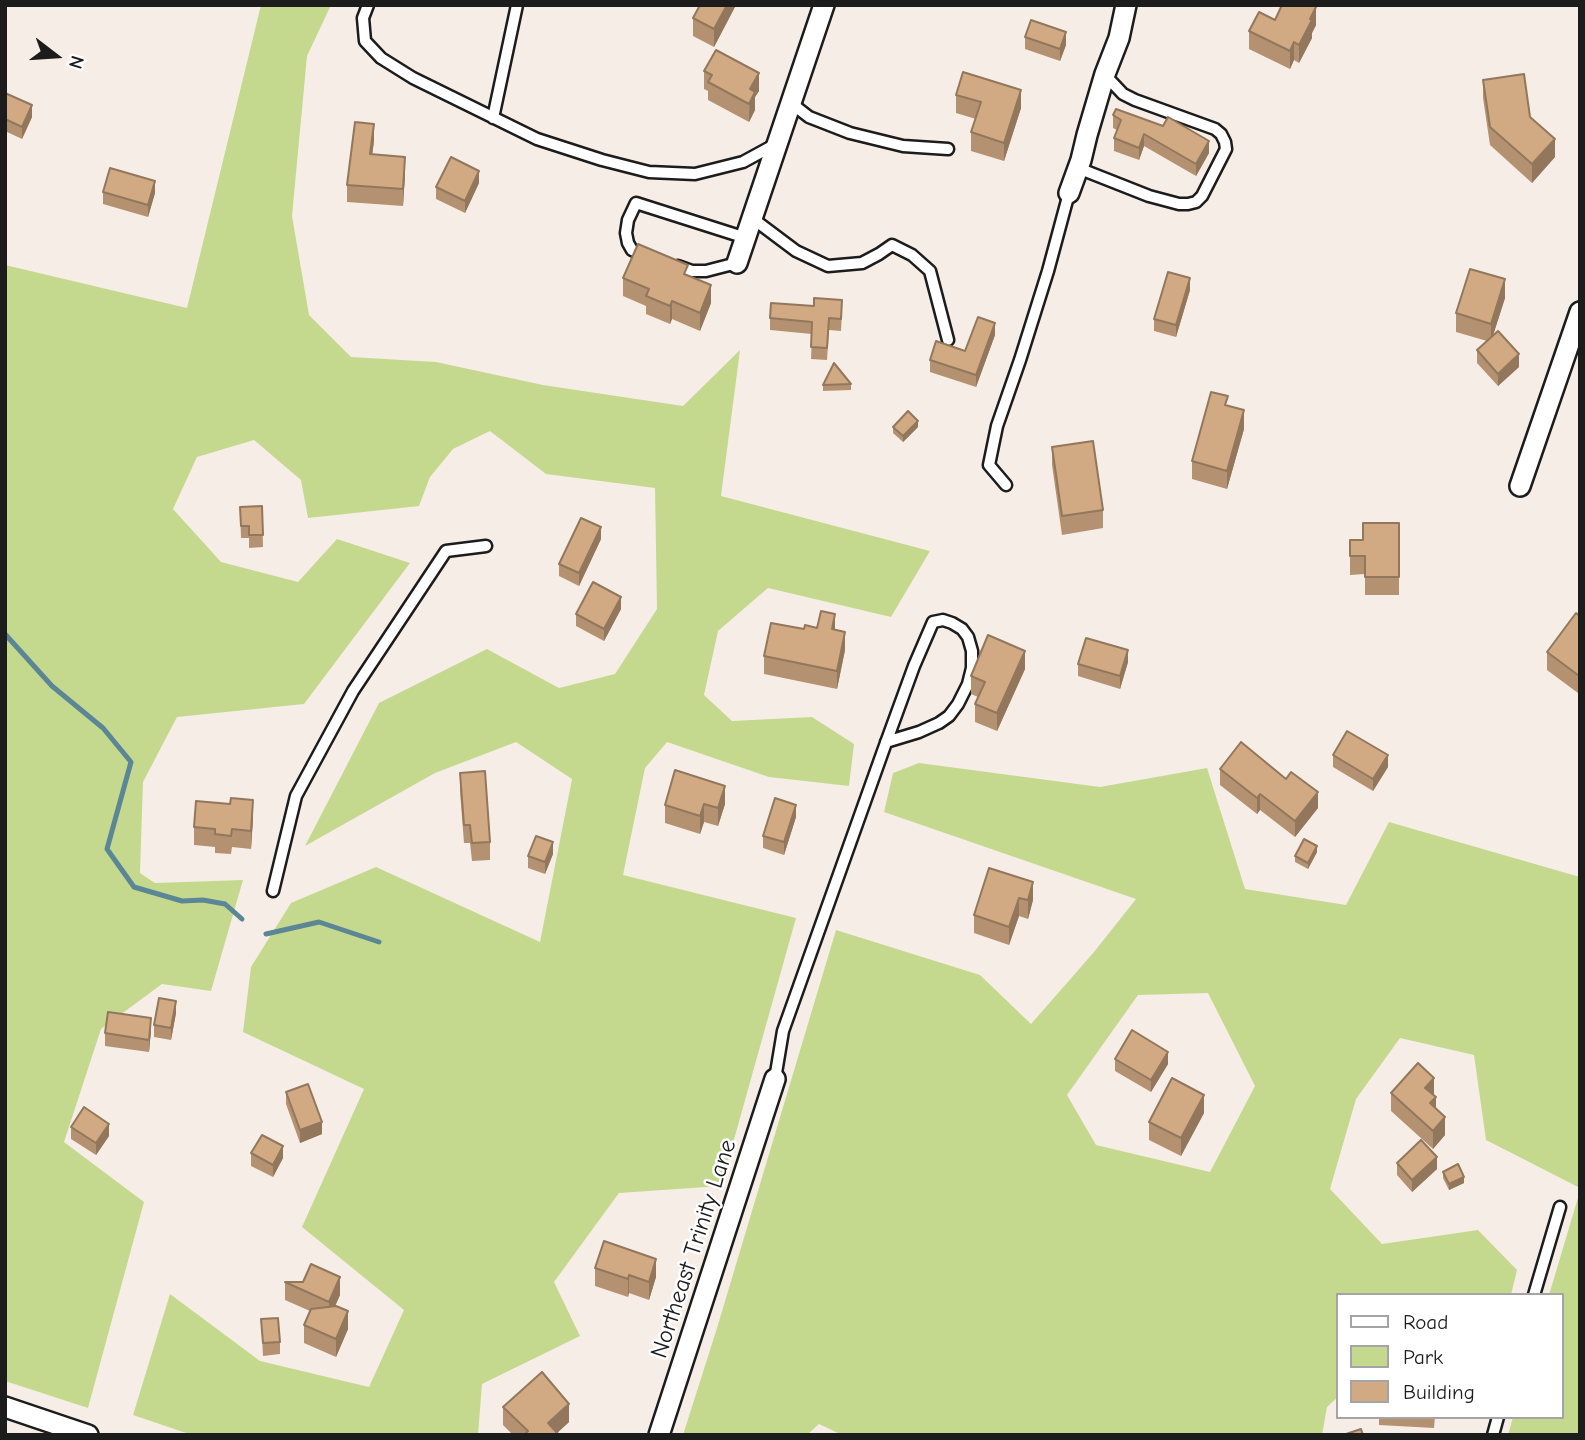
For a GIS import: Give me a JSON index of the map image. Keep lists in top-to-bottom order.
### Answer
{
  "streets": {
    "street": ["Northeast Trinity Lane"]
  },
  "legend": ["Road", "Park", "Building"],
  "north": "right"
}
